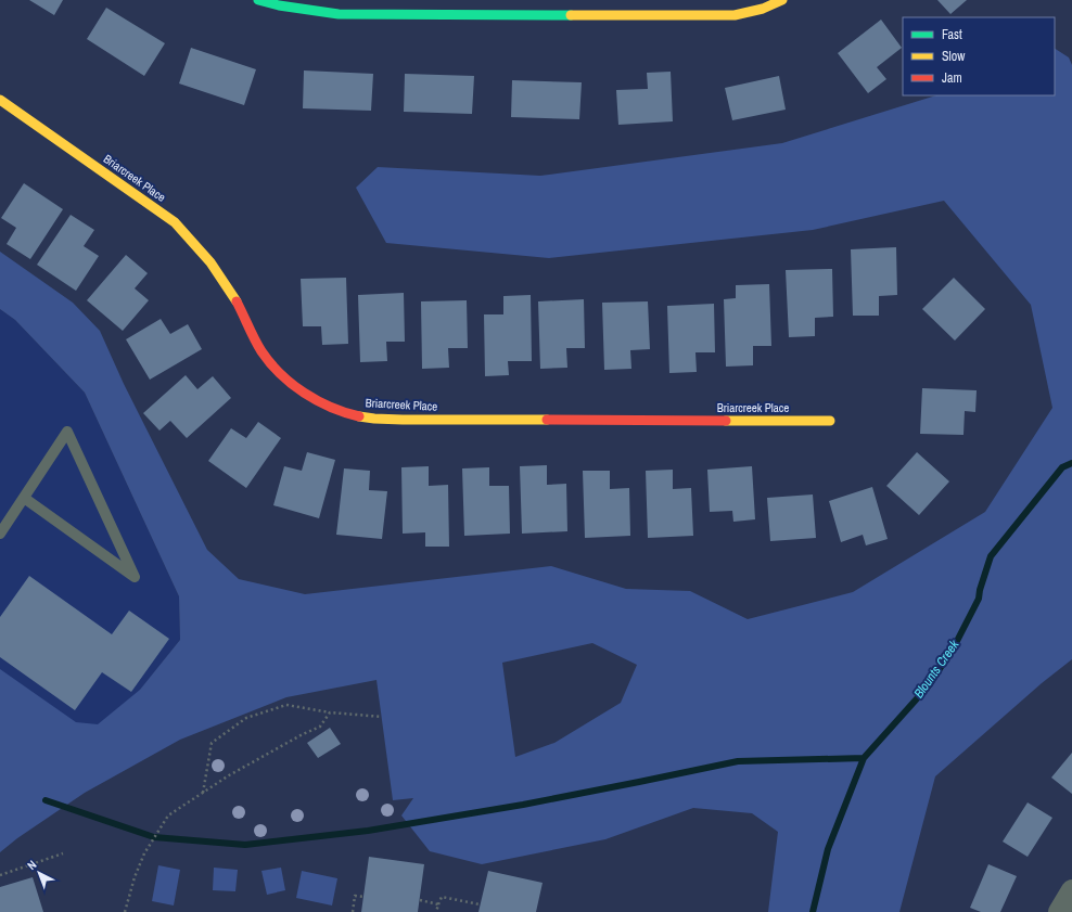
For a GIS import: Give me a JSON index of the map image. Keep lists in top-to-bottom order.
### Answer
{
  "streets": {
    "street": ["Briarcreek Place"]
  },
  "water": ["Blounts Creek"],
  "legend": ["Fast", "Slow", "Jam"],
  "north": "top left"
}
